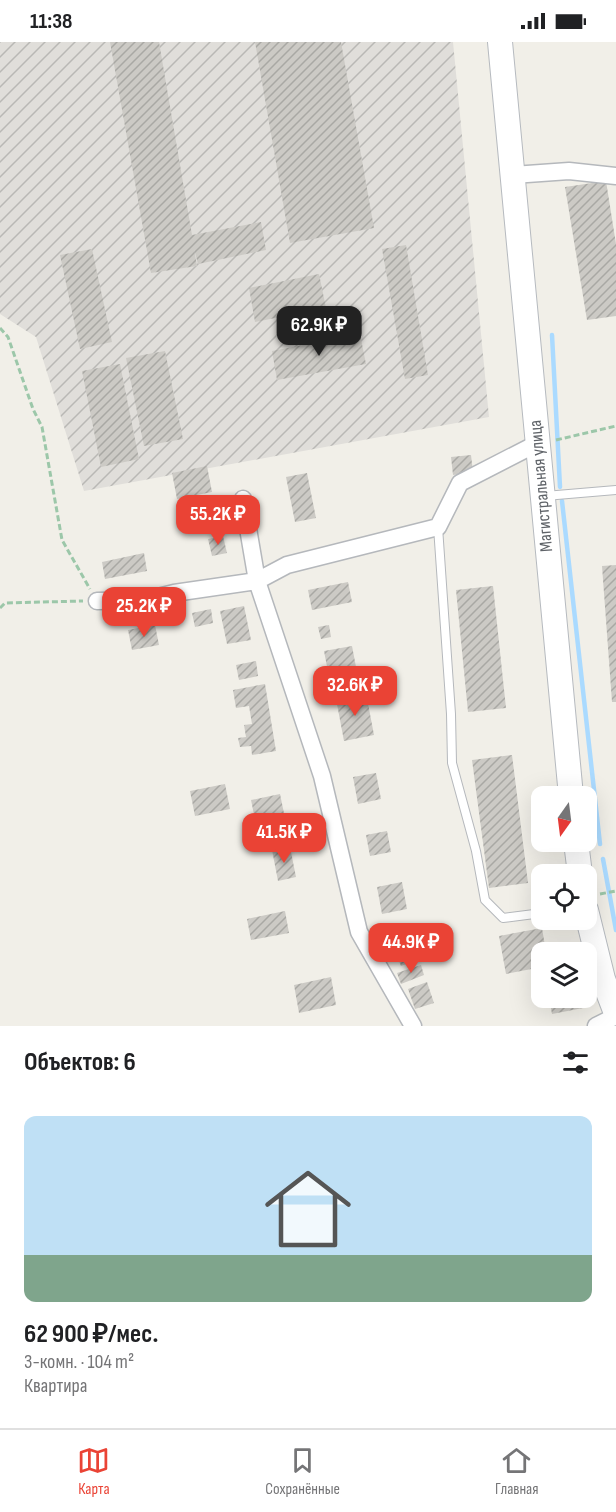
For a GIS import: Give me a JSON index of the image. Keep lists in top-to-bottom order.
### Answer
{
  "streets": {
    "main road": ["Магистральная улица"]
  },
  "north": "bottom",
  "page": {
    "status": "11:38",
    "price": [
      "62.9K ₽",
      "55.2K ₽",
      "25.2K ₽",
      "32.6K ₽",
      "41.5K ₽",
      "44.9K ₽"
    ],
    "heading": "Объектов: 6",
    "list": [
      {
        "name": "62 900 ₽/мес.",
        "note": "3-комн. · 104 m² · Квартира"
      }
    ],
    "tabs": ["Карта", "Сохранённые", "Главная"]
  }
}
